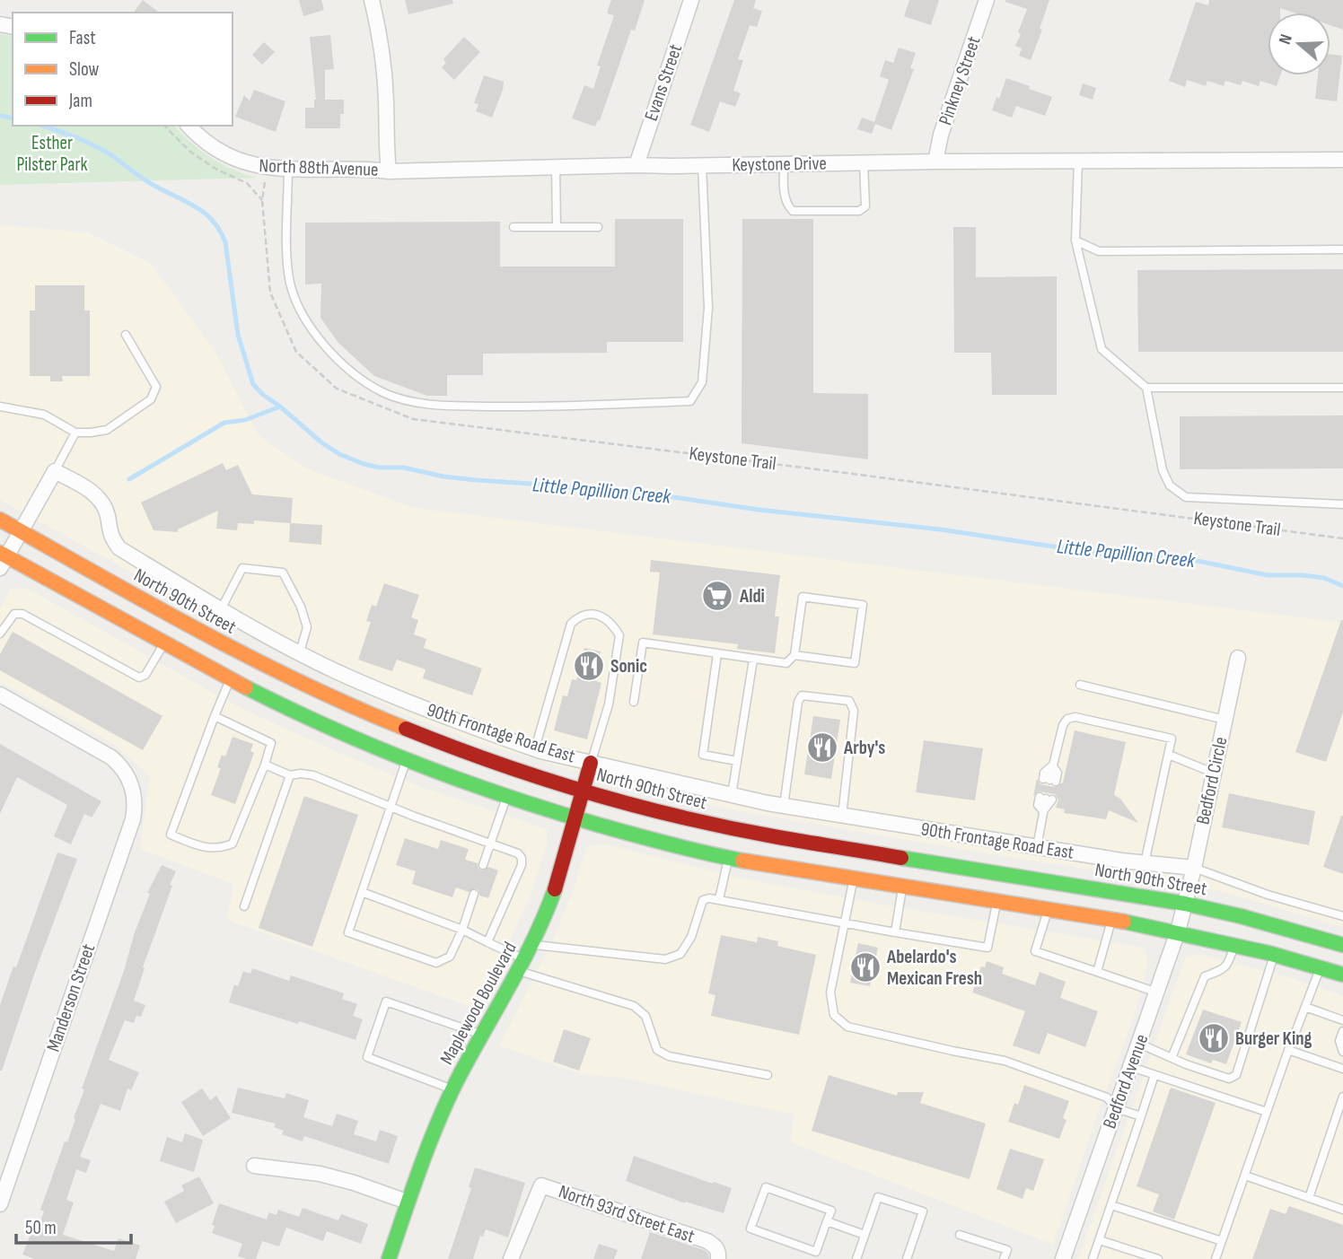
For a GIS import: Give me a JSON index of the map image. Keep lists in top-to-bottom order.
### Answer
{
  "streets": {
    "main road": ["North 90th Street", "Maplewood Boulevard"],
    "street": [
      "Pinkney Street",
      "Evans Street",
      "Keystone Drive",
      "North 88th Avenue",
      "90th Frontage Road East",
      "Bedford Circle",
      "Manderson Street",
      "Bedford Avenue",
      "North 93rd Street East"
    ],
    "path": ["Keystone Trail"]
  },
  "crossings": [
    ["Pinkney Street", "Keystone Drive"],
    ["Evans Street", "Keystone Drive"],
    ["Keystone Drive", "North 88th Avenue"],
    ["North 90th Street", "Bedford Circle"],
    ["North 90th Street", "Maplewood Boulevard"],
    ["North 90th Street", "Bedford Avenue"],
    ["90th Frontage Road East", "Bedford Circle"],
    ["90th Frontage Road East", "Maplewood Boulevard"],
    ["Bedford Circle", "Bedford Avenue"]
  ],
  "water": ["Little Papillion Creek"],
  "parks": ["Esther Pilster Park"],
  "places": {
    "supermarket": ["Aldi"],
    "restaurant": [
      "Sonic",
      "Arby's",
      "Abelardo's Mexican Fresh",
      "Burger King"
    ]
  },
  "legend": ["Fast", "Slow", "Jam"],
  "scale_bar": "50 m",
  "north": "left"
}
